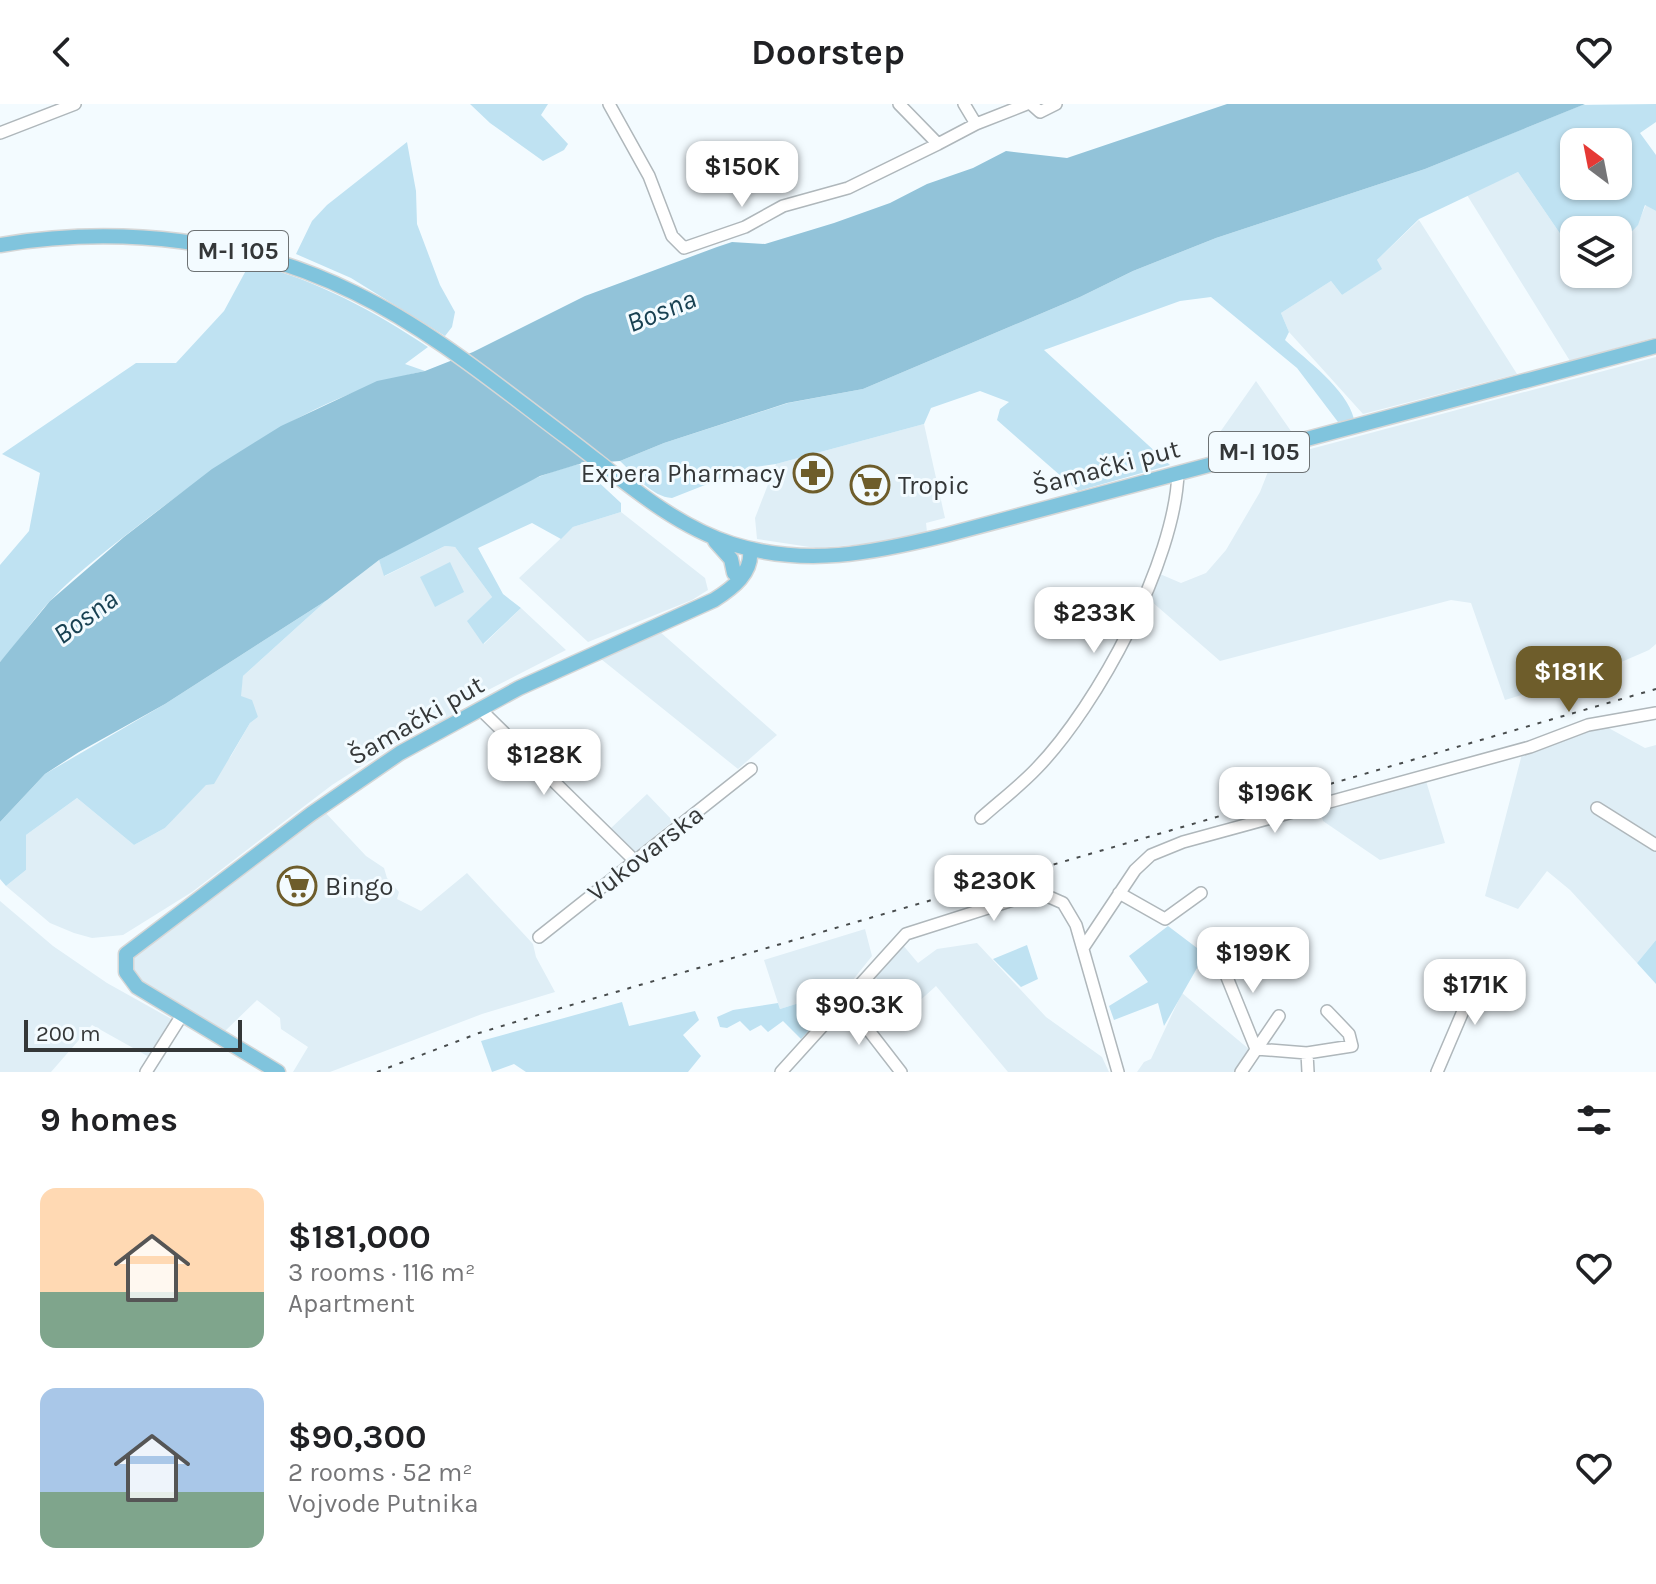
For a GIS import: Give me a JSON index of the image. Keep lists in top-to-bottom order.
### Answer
{
  "streets": {
    "main road": ["M-I 105", "Šamački put"],
    "street": ["Vukovarska"]
  },
  "crossings": [
    ["M-I 105", "Šamački put"]
  ],
  "water": ["Bosna"],
  "places": {
    "pharmacy": ["Expera Pharmacy"],
    "supermarket": ["Tropic", "Bingo"]
  },
  "scale_bar": "200 m",
  "north": "top left",
  "page": {
    "header": "Doorstep",
    "price": [
      "$150K",
      "$233K",
      "$181K",
      "$128K",
      "$196K",
      "$230K",
      "$199K",
      "$171K",
      "$90.3K"
    ],
    "scale": "200 m",
    "heading": "9 homes",
    "list": [
      {
        "name": "$181,000",
        "note": "3 rooms · 116 m² · Apartment"
      },
      {
        "name": "$90,300",
        "note": "2 rooms · 52 m² · Vojvode Putnika"
      }
    ]
  }
}
